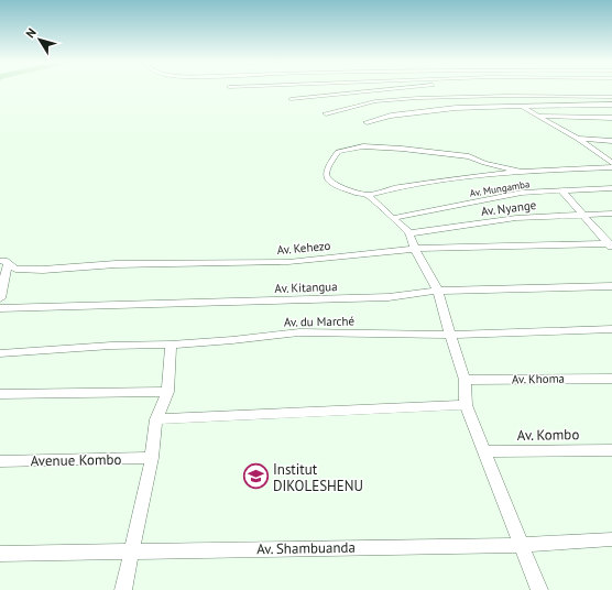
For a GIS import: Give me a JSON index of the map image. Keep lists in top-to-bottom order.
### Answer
{
  "streets": {
    "street": [
      "Av. Mungamba",
      "Av. Nyange",
      "Av. Kehezo",
      "Av. Kitangua",
      "Av. du Marché",
      "Av. Khoma",
      "Av. Kombo",
      "Avenue Kombo",
      "Av. Shambuanda"
    ]
  },
  "places": {
    "school or university": ["Institut DIKOLESHENU"]
  },
  "north": "top left"
}
